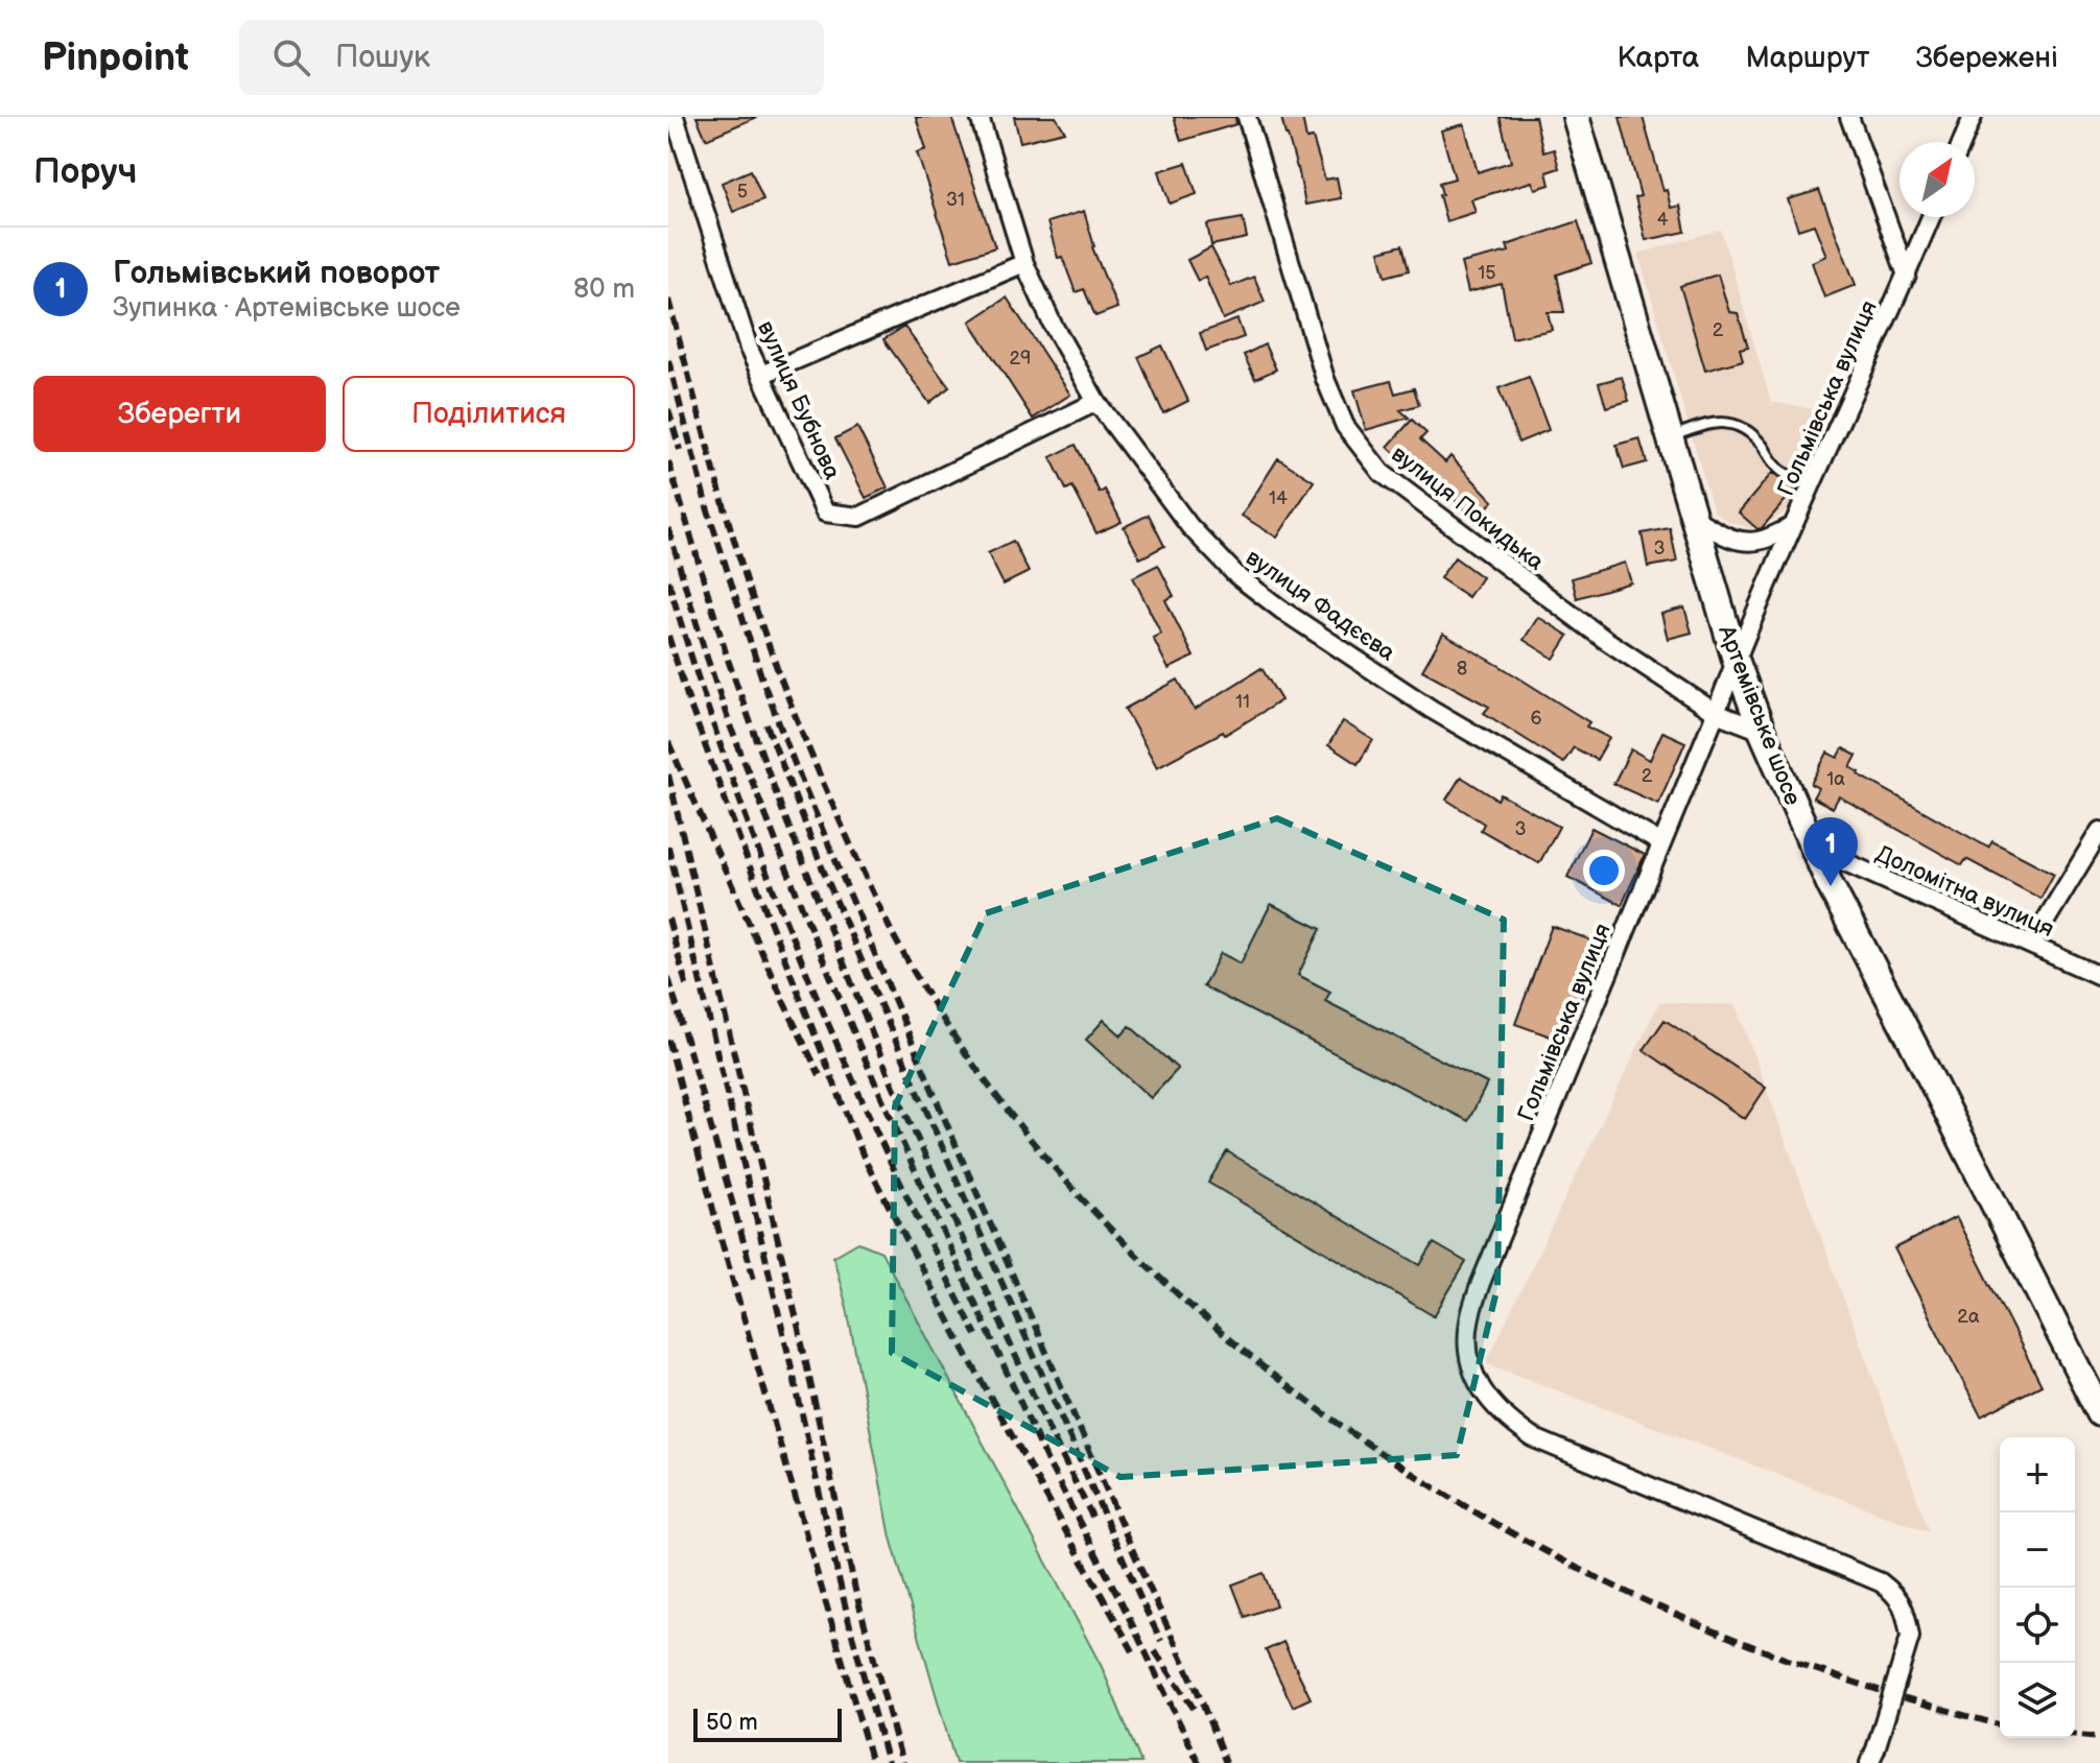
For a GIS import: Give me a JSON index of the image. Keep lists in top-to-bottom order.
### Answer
{
  "streets": {
    "main road": ["Артемівське шосе"],
    "street": [
      "Гольмівська вулиця",
      "вулиця Бубнова",
      "вулиця Покидька",
      "вулиця Фадєєва",
      "Доломітна вулиця"
    ]
  },
  "crossings": [
    ["Гольмівська вулиця", "вулиця Покидька"],
    ["Гольмівська вулиця", "вулиця Фадєєва"],
    ["Гольмівська вулиця", "Артемівське шосе"],
    ["вулиця Бубнова", "вулиця Фадєєва"],
    ["вулиця Покидька", "Артемівське шосе"],
    ["Артемівське шосе", "Доломітна вулиця"]
  ],
  "house_numbers": [
    "5",
    "31",
    "4",
    "15",
    "2",
    "29",
    "14",
    "3",
    "8",
    "11",
    "6",
    "2",
    "1а",
    "3",
    "2а"
  ],
  "scale_bar": "50 m",
  "north": "top right",
  "page": {
    "header": "Pinpoint",
    "search": "Пошук",
    "nav": ["Карта", "Маршрут", "Збережені"],
    "heading": "Поруч",
    "list": [
      {
        "mark": "1",
        "name": "Гольмівський поворот",
        "note": "Зупинка · Артемівське шосе",
        "value": "80 m"
      }
    ],
    "buttons": ["Зберегти", "Поділитися"],
    "pins": "1",
    "map_buttons": ["+", "−"],
    "scale": "50 m"
  }
}
